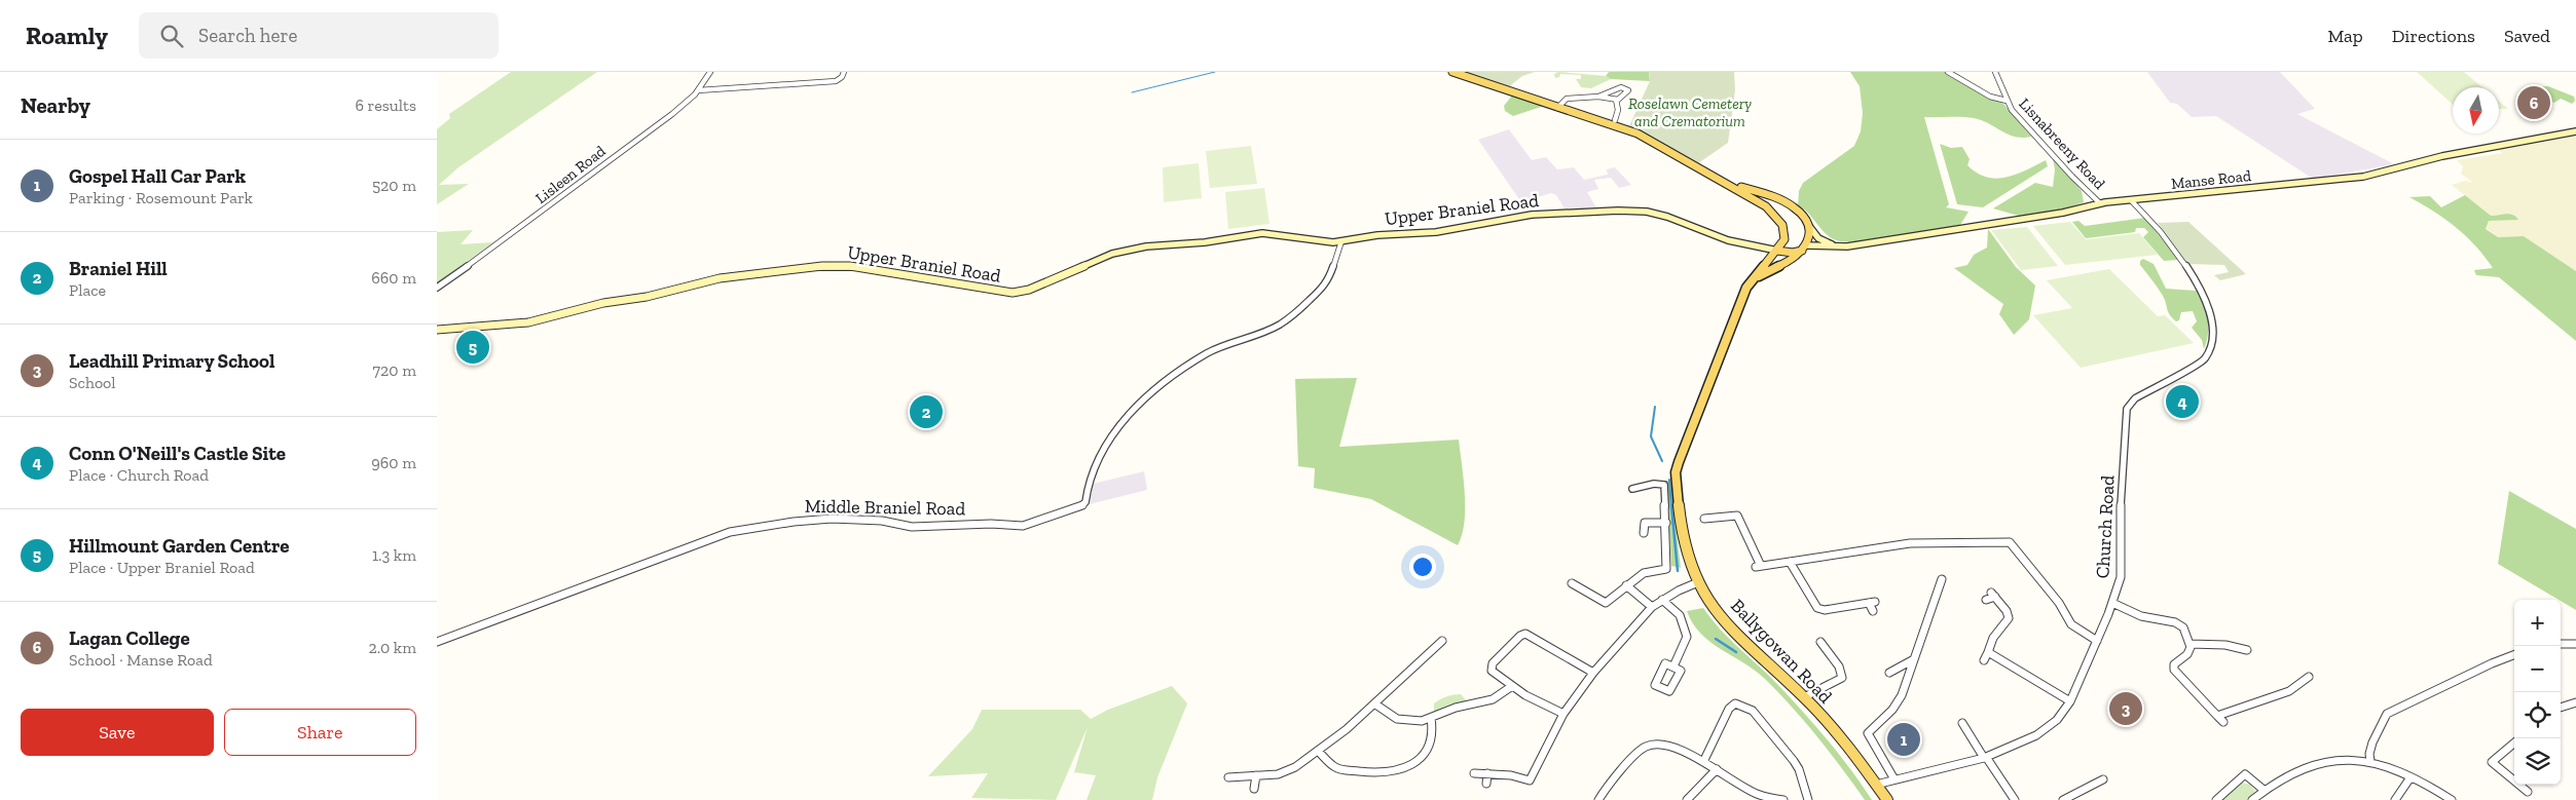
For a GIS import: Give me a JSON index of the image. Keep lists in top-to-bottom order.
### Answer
{
  "streets": {
    "main road": ["Ballygowan Road"],
    "street": [
      "Lisnabreeny Road",
      "Lisleen Road",
      "Manse Road",
      "Upper Braniel Road",
      "Middle Braniel Road",
      "Church Road"
    ]
  },
  "crossings": [
    ["Lisnabreeny Road", "Manse Road"],
    ["Manse Road", "Church Road"],
    ["Upper Braniel Road", "Middle Braniel Road"],
    ["Upper Braniel Road", "Ballygowan Road"],
    ["Church Road", "Ballygowan Road"]
  ],
  "parks": ["Roselawn Cemetery and Crematorium"],
  "north": "bottom",
  "page": {
    "header": "Roamly",
    "search": "Search here",
    "nav": ["Map", "Directions", "Saved"],
    "heading": ["Nearby", "6 results"],
    "pins": [
      "6",
      "5",
      "4",
      "2",
      "3",
      "1"
    ],
    "list": [
      {
        "mark": "1",
        "name": "Gospel Hall Car Park",
        "note": "Parking · Rosemount Park",
        "value": "520 m"
      },
      {
        "mark": "2",
        "name": "Braniel Hill",
        "note": "Place",
        "value": "660 m"
      },
      {
        "mark": "3",
        "name": "Leadhill Primary School",
        "note": "School",
        "value": "720 m"
      },
      {
        "mark": "4",
        "name": "Conn O'Neill's Castle Site",
        "note": "Place · Church Road",
        "value": "960 m"
      },
      {
        "mark": "5",
        "name": "Hillmount Garden Centre",
        "note": "Place · Upper Braniel Road",
        "value": "1.3 km"
      },
      {
        "mark": "6",
        "name": "Lagan College",
        "note": "School · Manse Road",
        "value": "2.0 km"
      }
    ],
    "map_buttons": ["+", "−"],
    "buttons": ["Save", "Share"]
  }
}
